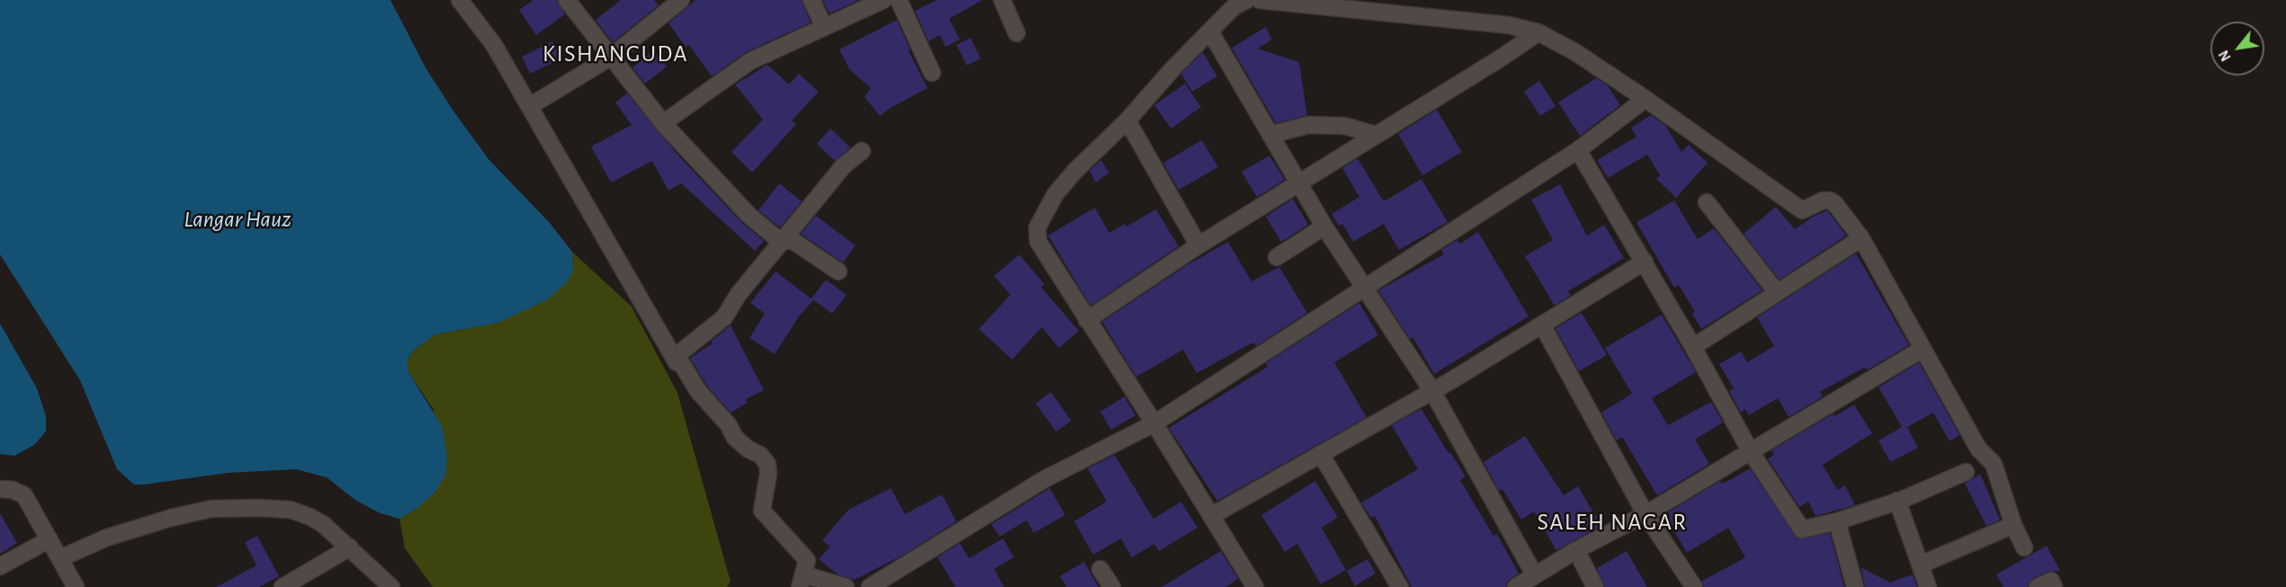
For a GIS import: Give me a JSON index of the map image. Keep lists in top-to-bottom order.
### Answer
{
  "districts": ["KISHANGUDA", "SALEH NAGAR"],
  "water": ["Langar Hauz"],
  "north": "bottom left"
}
